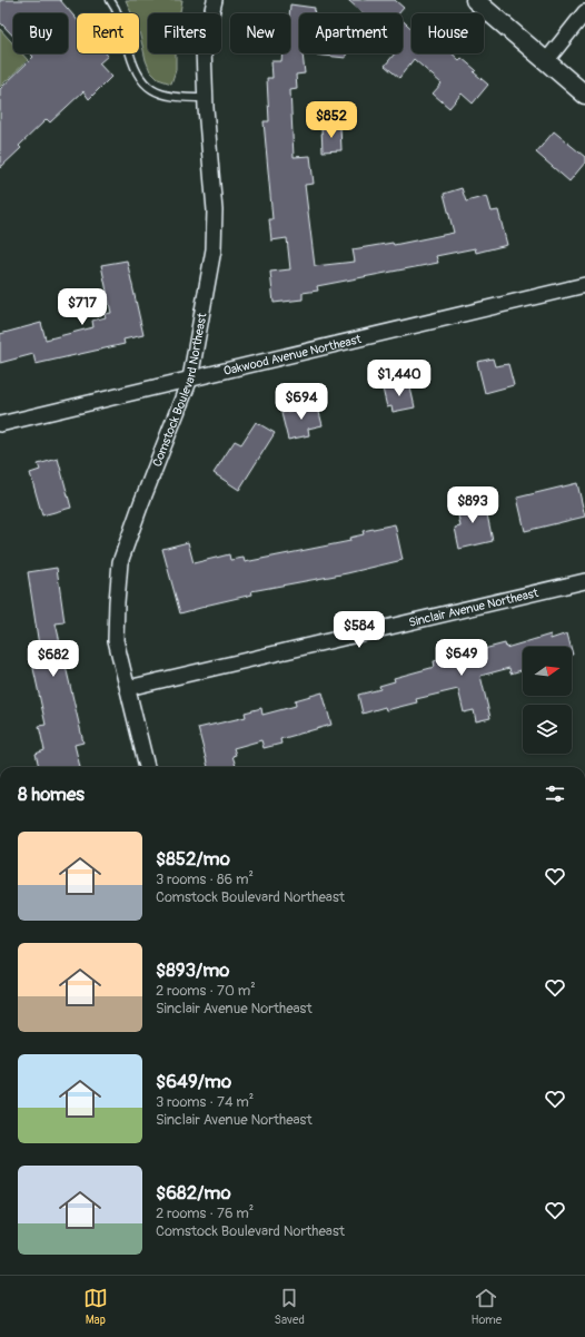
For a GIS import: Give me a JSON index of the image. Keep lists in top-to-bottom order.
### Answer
{
  "streets": {
    "street": ["Oakwood Avenue Northeast", "Comstock Boulevard Northeast", "Sinclair Avenue Northeast"]
  },
  "crossings": [
    ["Oakwood Avenue Northeast", "Comstock Boulevard Northeast"],
    ["Comstock Boulevard Northeast", "Sinclair Avenue Northeast"]
  ],
  "north": "right",
  "page": {
    "chip": [
      "Buy",
      "Rent",
      "Filters",
      "New",
      "Apartment",
      "House"
    ],
    "price": [
      "$852",
      "$717",
      "$1,440",
      "$694",
      "$893",
      "$584",
      "$649",
      "$682"
    ],
    "heading": "8 homes",
    "list": [
      {
        "name": "$852/mo",
        "note": "3 rooms · 86 m² · Comstock Boulevard Northeast"
      },
      {
        "name": "$893/mo",
        "note": "2 rooms · 70 m² · Sinclair Avenue Northeast"
      },
      {
        "name": "$649/mo",
        "note": "3 rooms · 74 m² · Sinclair Avenue Northeast"
      },
      {
        "name": "$682/mo",
        "note": "2 rooms · 76 m² · Comstock Boulevard Northeast"
      }
    ],
    "tabs": ["Map", "Saved", "Home"]
  }
}
